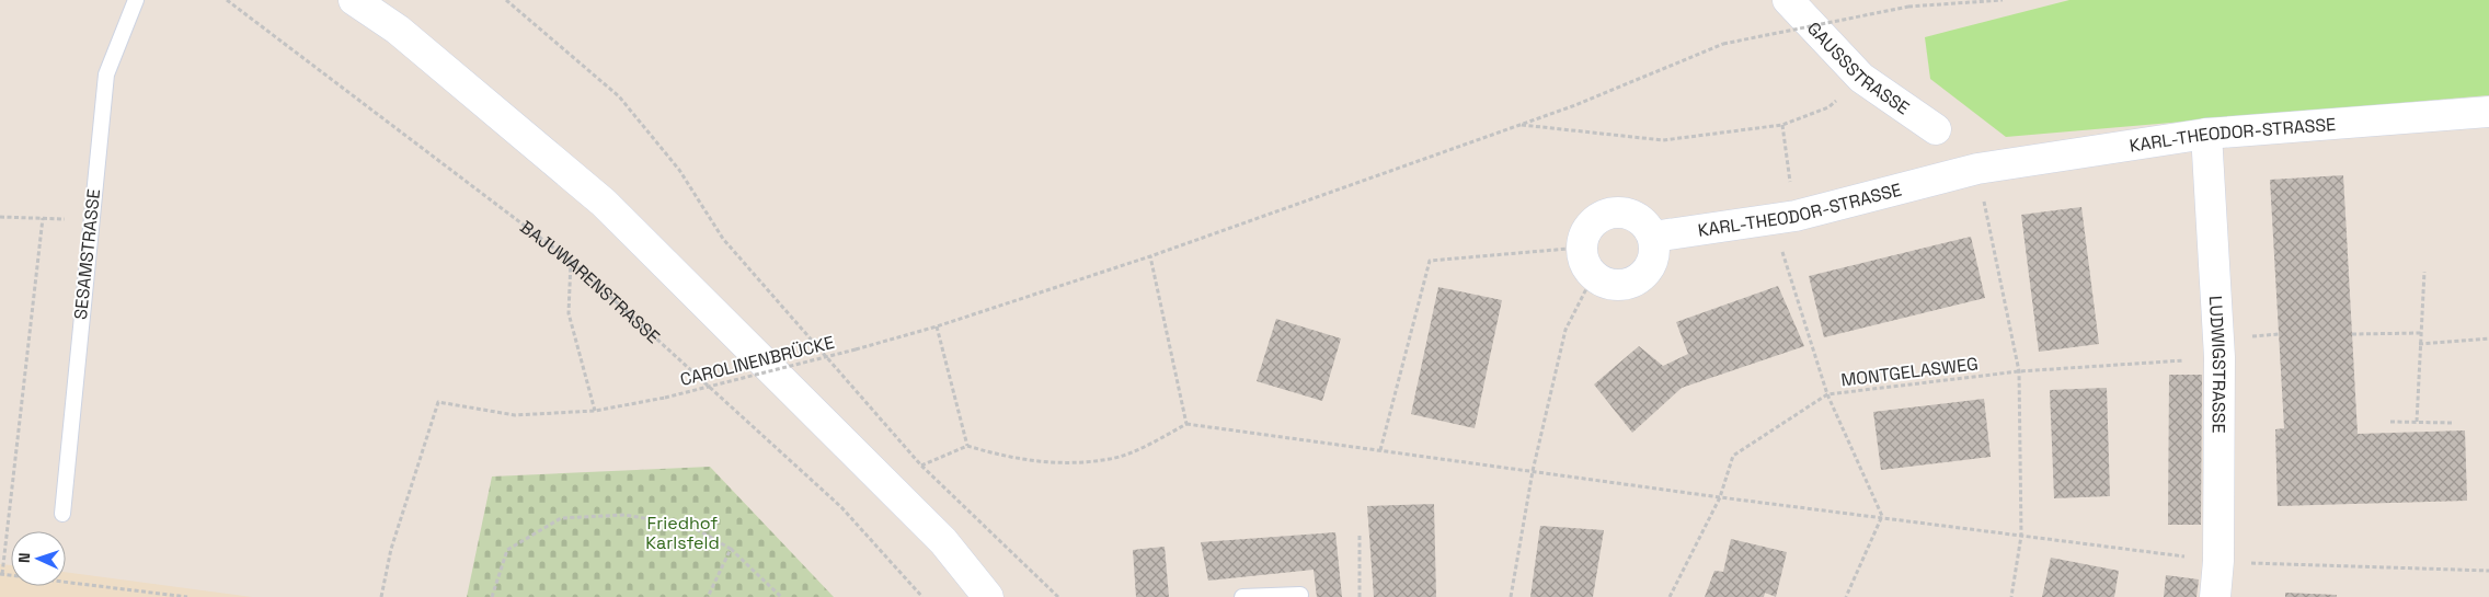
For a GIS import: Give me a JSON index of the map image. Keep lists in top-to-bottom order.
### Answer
{
  "streets": {
    "street": ["GAUSSSTRASSE", "KARL-THEODOR-STRASSE", "LUDWIGSTRASSE"],
    "lane": ["SESAMSTRASSE"],
    "path": ["BAJUWARENSTRASSE", "CAROLINENBRÜCKE", "MONTGELASWEG"]
  },
  "crossings": [
    ["KARL-THEODOR-STRASSE", "LUDWIGSTRASSE"],
    ["LUDWIGSTRASSE", "MONTGELASWEG"]
  ],
  "parks": ["Friedhof Karlsfeld"],
  "north": "left"
}
